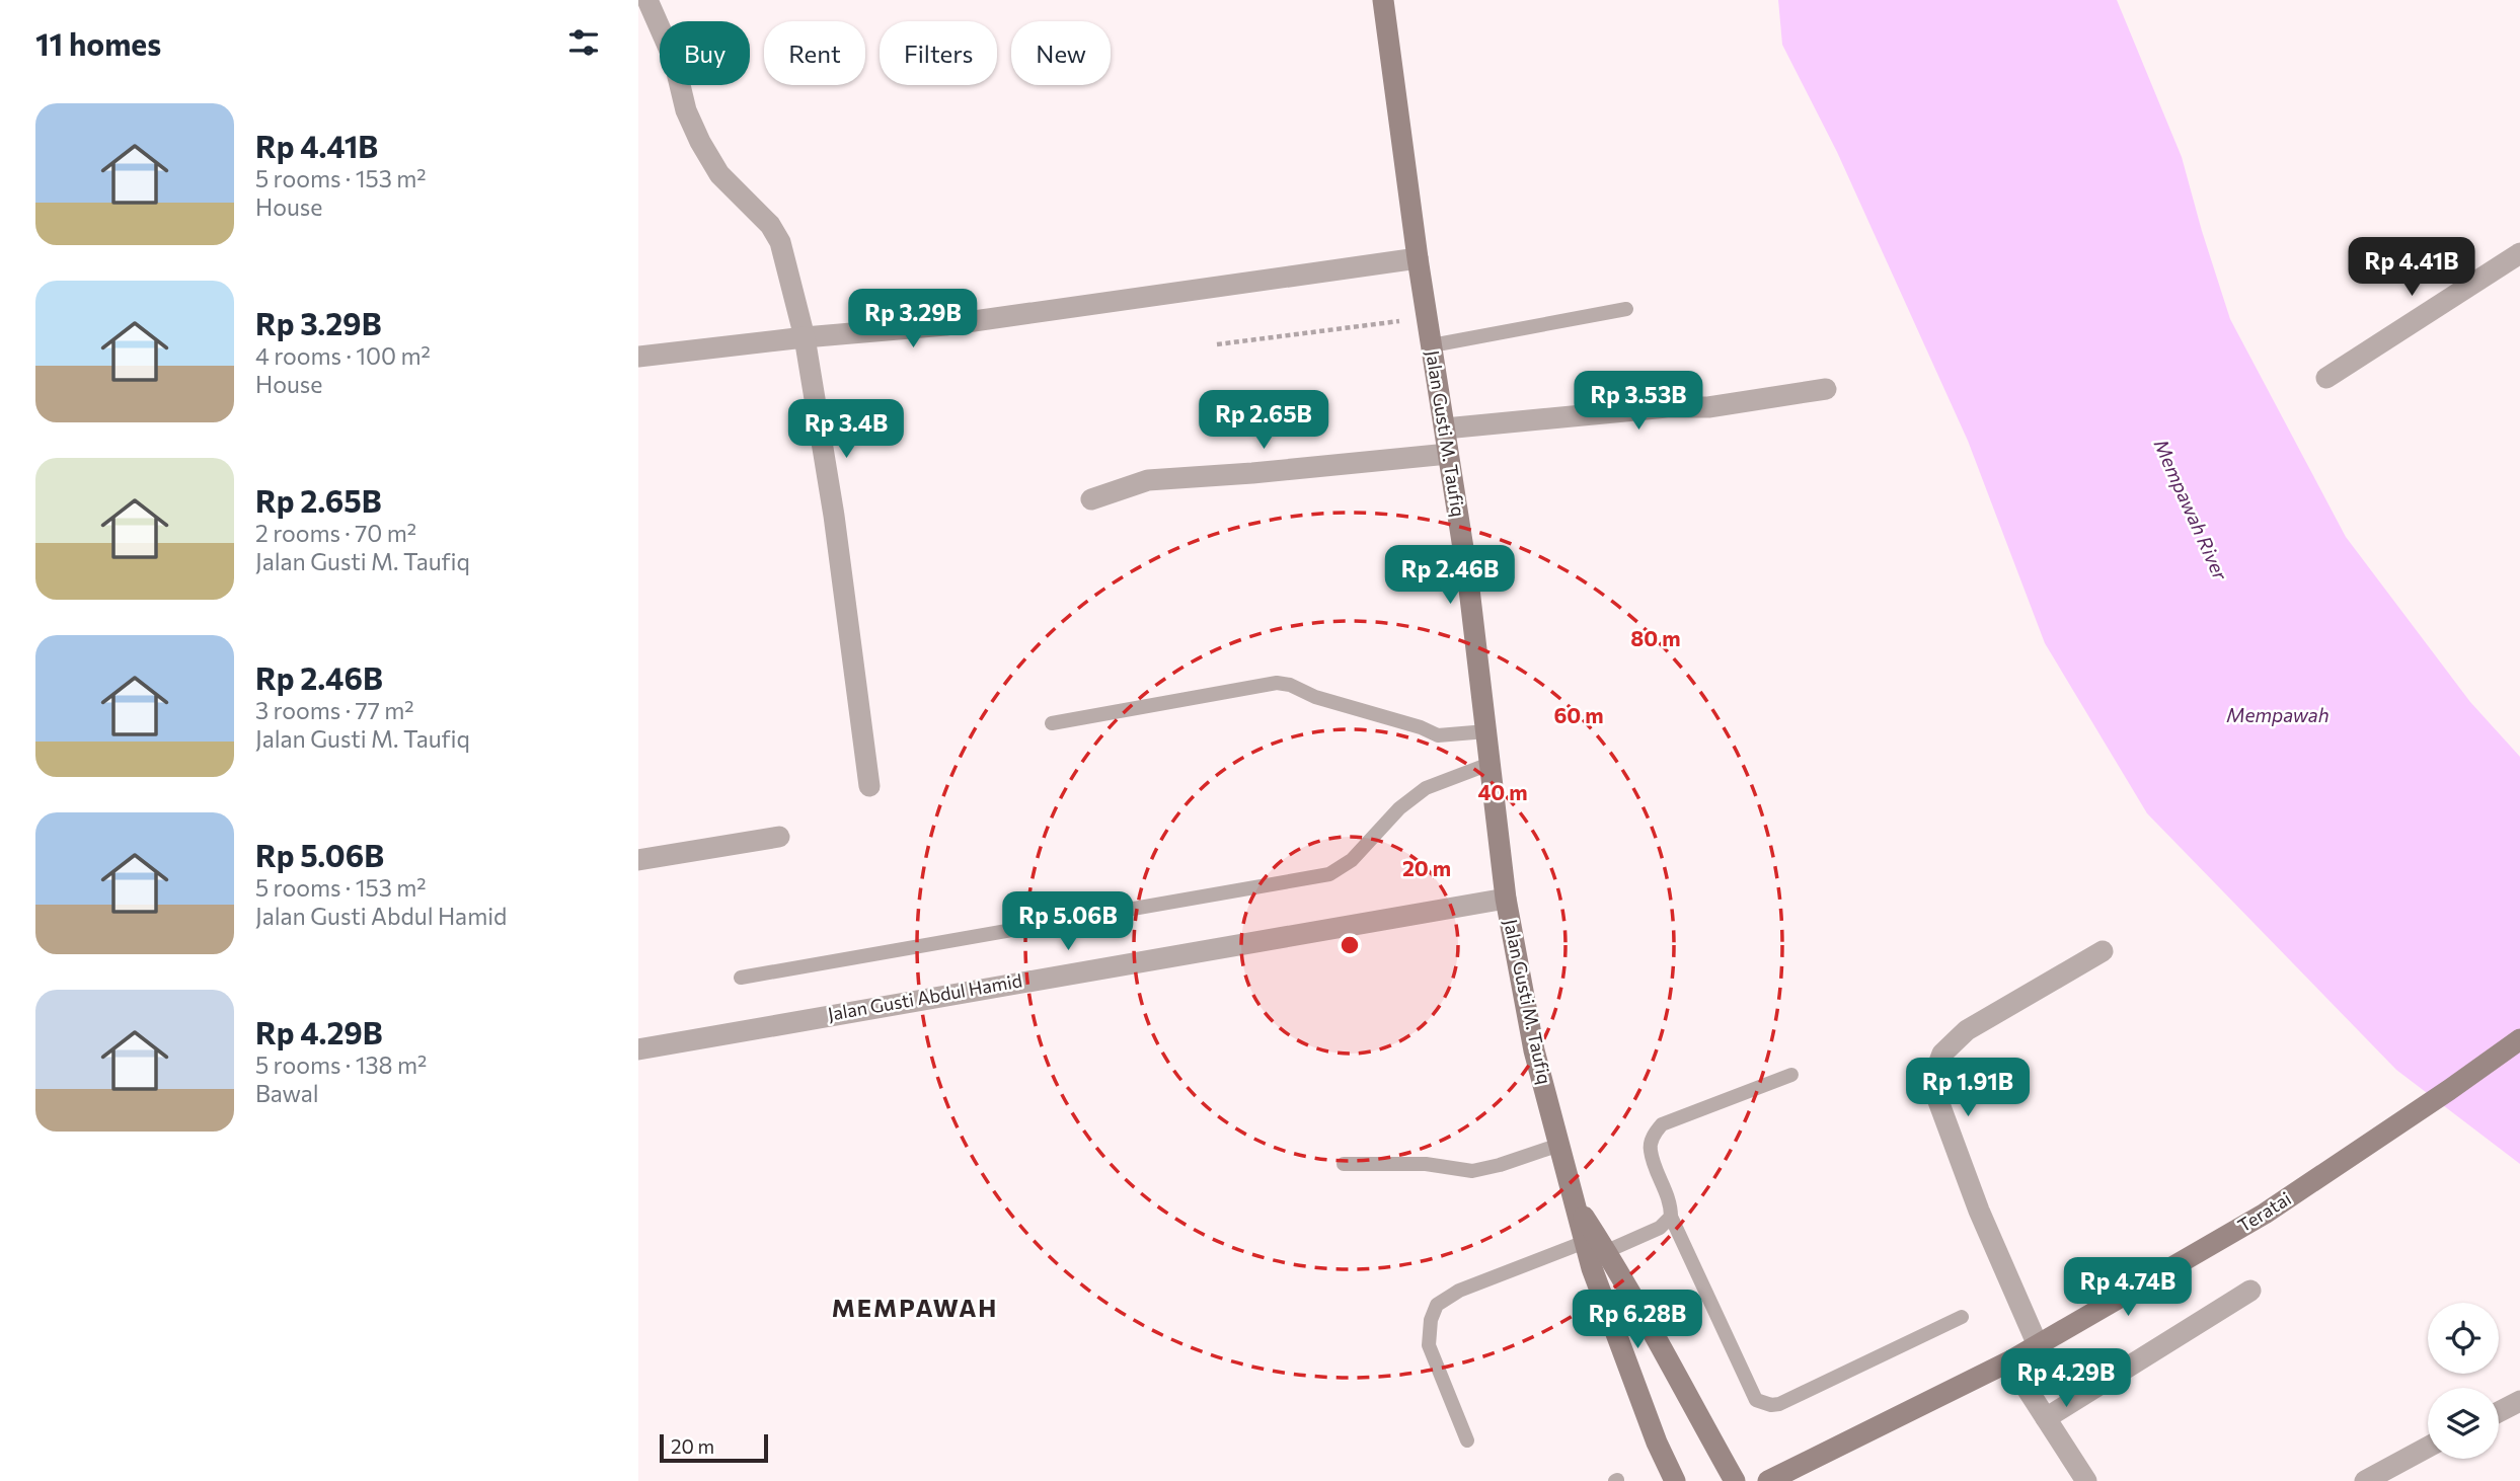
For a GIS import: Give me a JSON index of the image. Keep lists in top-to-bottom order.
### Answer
{
  "streets": {
    "main road": ["Jalan Gusti M. Taufiq", "Teratai"],
    "street": ["Jalan Gusti Abdul Hamid"]
  },
  "crossings": [
    ["Jalan Gusti M. Taufiq", "Jalan Gusti Abdul Hamid"]
  ],
  "districts": ["MEMPAWAH"],
  "water": ["Mempawah River", "Mempawah"],
  "scale_bar": "20 m",
  "page": {
    "heading": "11 homes",
    "chip": [
      "Buy",
      "Rent",
      "Filters",
      "New"
    ],
    "list": [
      {
        "name": "Rp 4.41B",
        "note": "5 rooms · 153 m² · House"
      },
      {
        "name": "Rp 3.29B",
        "note": "4 rooms · 100 m² · House"
      },
      {
        "name": "Rp 2.65B",
        "note": "2 rooms · 70 m² · Jalan Gusti M. Taufiq"
      },
      {
        "name": "Rp 2.46B",
        "note": "3 rooms · 77 m² · Jalan Gusti M. Taufiq"
      },
      {
        "name": "Rp 5.06B",
        "note": "5 rooms · 153 m² · Jalan Gusti Abdul Hamid"
      },
      {
        "name": "Rp 4.29B",
        "note": "5 rooms · 138 m² · Bawal"
      }
    ],
    "price": [
      "Rp 4.41B",
      "Rp 3.29B",
      "Rp 3.53B",
      "Rp 2.65B",
      "Rp 3.4B",
      "Rp 2.46B",
      "Rp 5.06B",
      "Rp 1.91B",
      "Rp 4.74B",
      "Rp 6.28B",
      "Rp 4.29B"
    ],
    "scale": "20 m"
  },
  "rings": [
    "80 m",
    "60 m",
    "40 m",
    "20 m"
  ]
}
